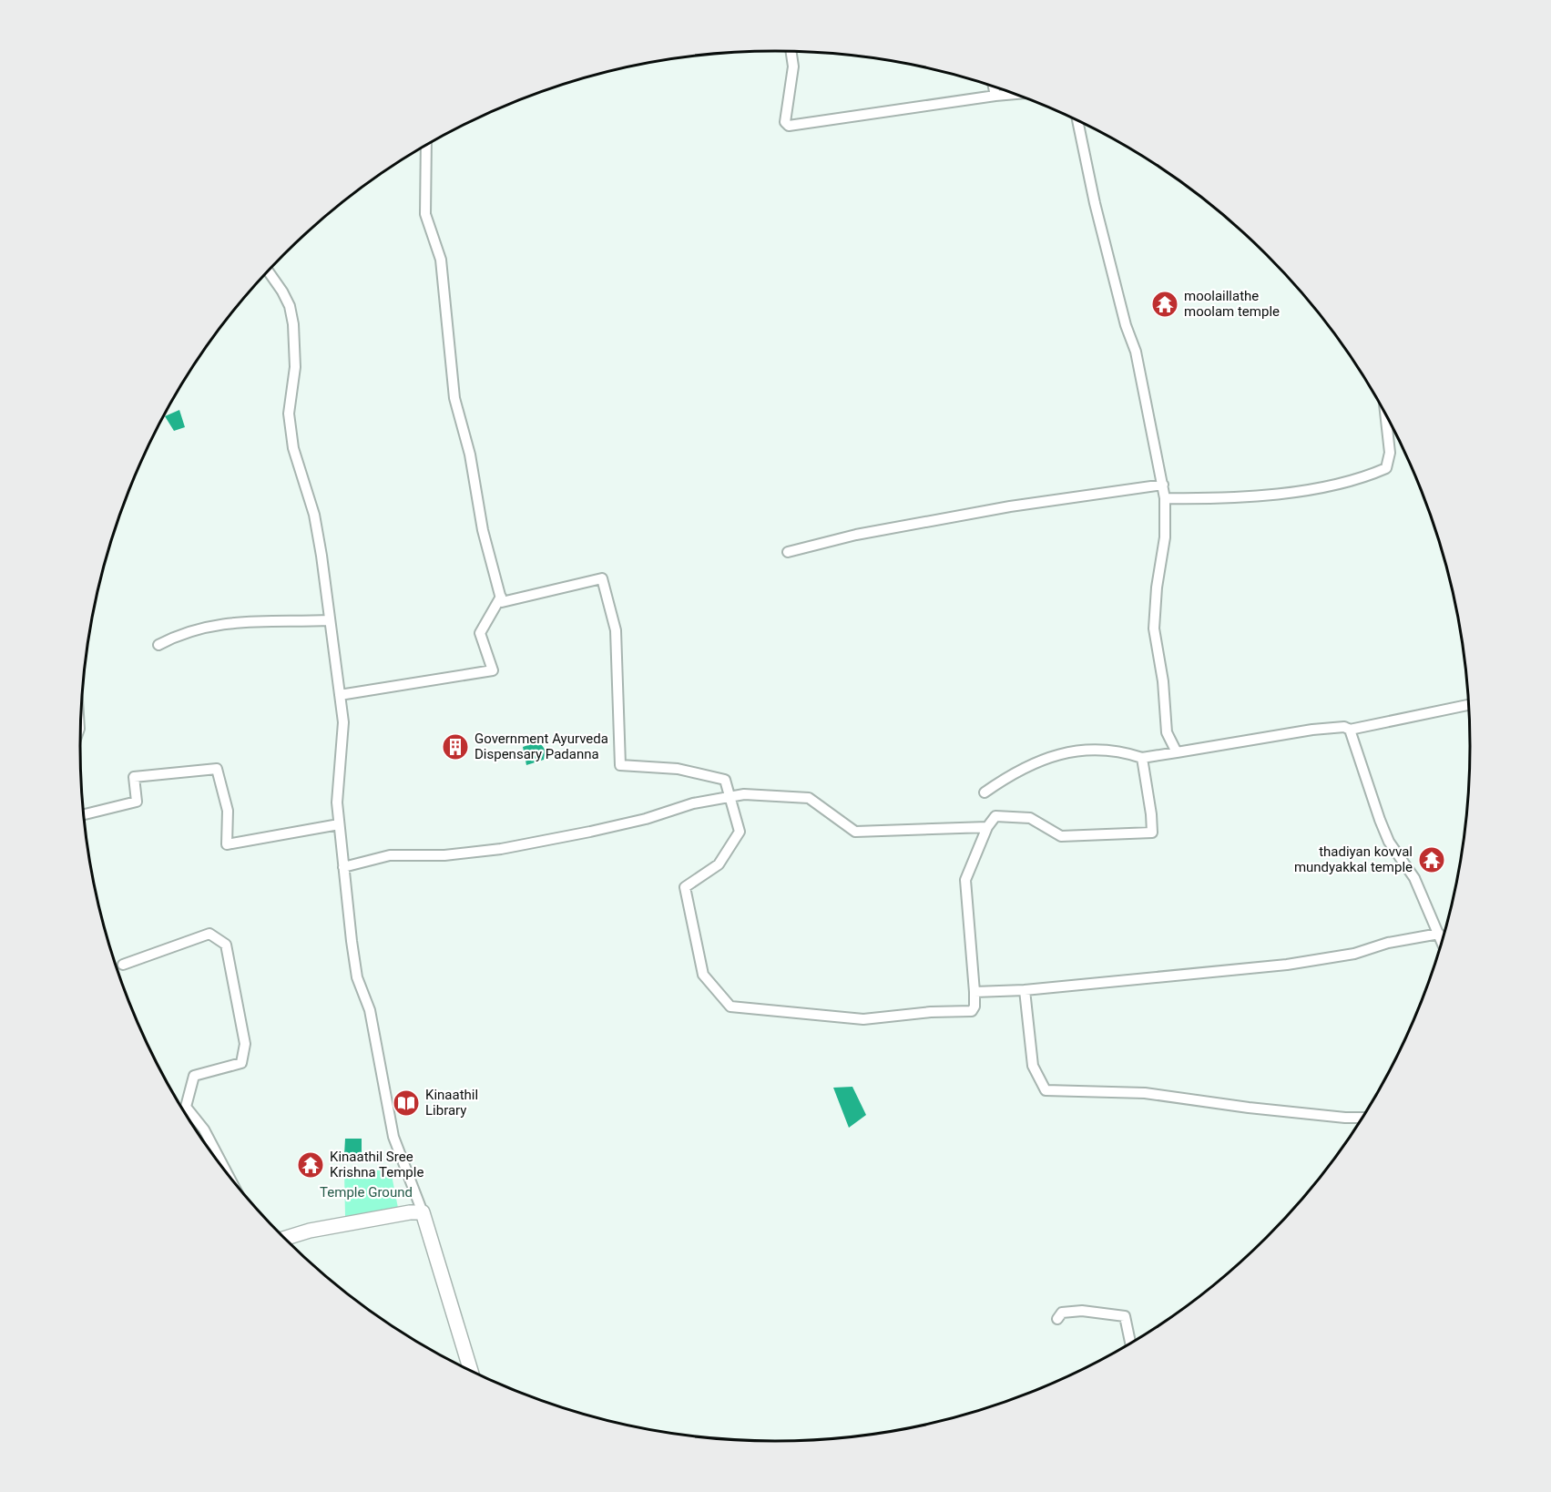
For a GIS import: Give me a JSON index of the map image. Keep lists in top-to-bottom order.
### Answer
{
  "parks": ["Temple Ground"],
  "places": {
    "temple": ["moolaillathe moolam temple", "thadiyan kovval mundyakkal temple", "Kinaathil Sree Krishna Temple"],
    "building": ["Government Ayurveda Dispensary Padanna"],
    "library": ["Kinaathil Library"]
  }
}
